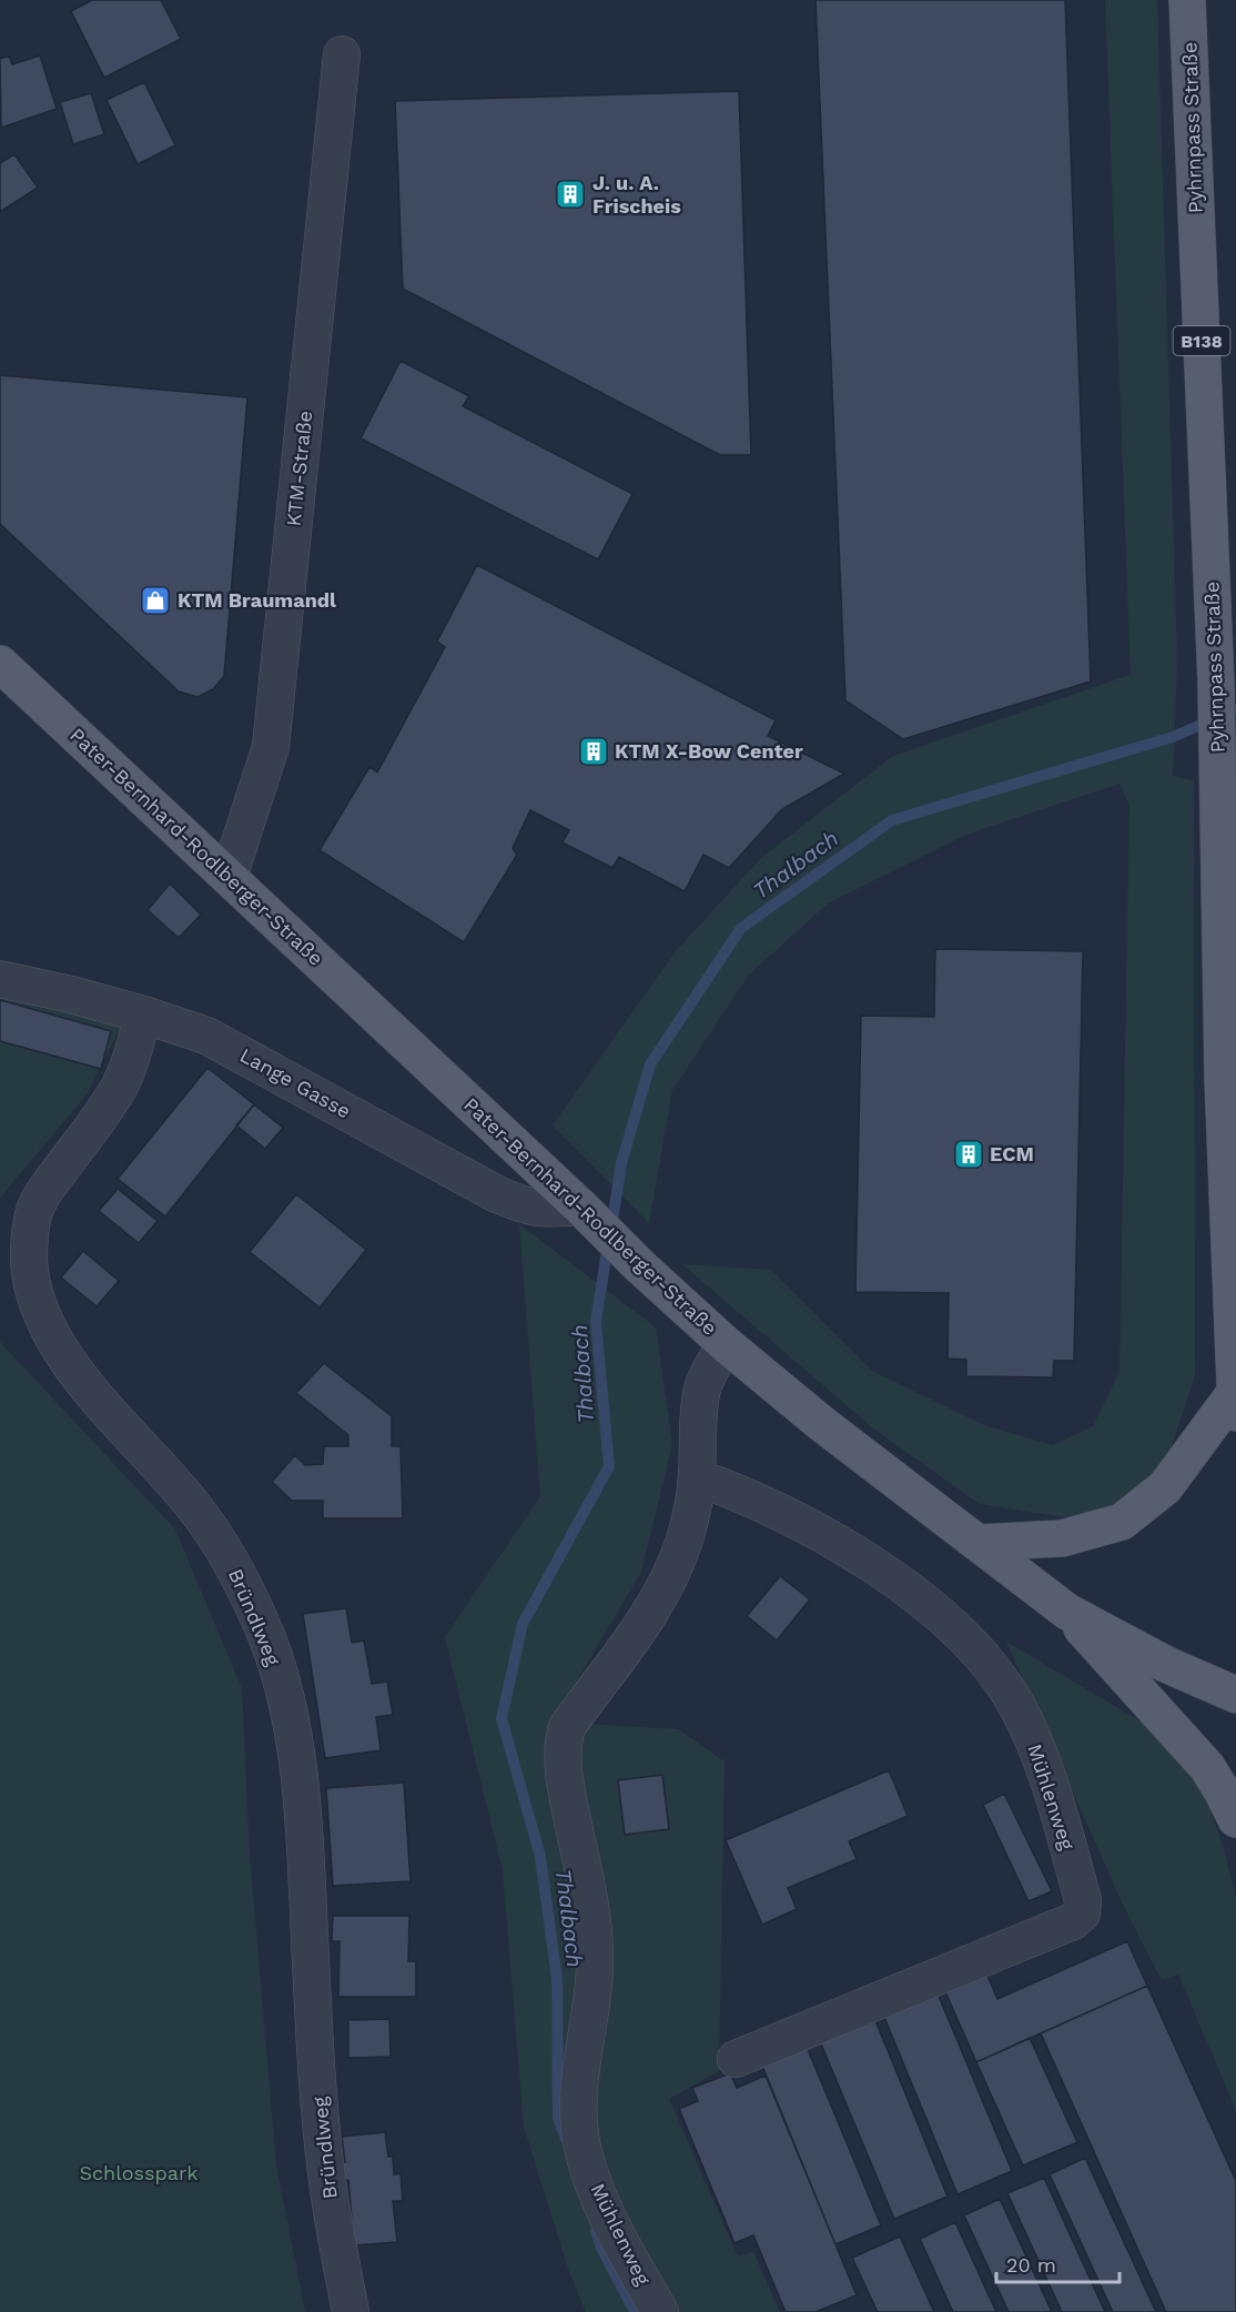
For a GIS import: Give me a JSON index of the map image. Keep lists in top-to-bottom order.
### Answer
{
  "streets": {
    "main road": ["Pyhrnpass Straße", "B138", "Pater-Bernhard-Rodlberger-Straße"],
    "street": [
      "KTM-Straße",
      "Lange Gasse",
      "Bründlweg",
      "Mühlenweg"
    ]
  },
  "crossings": [
    ["KTM-Straße", "Pater-Bernhard-Rodlberger-Straße"],
    ["Pater-Bernhard-Rodlberger-Straße", "Lange Gasse"],
    ["Pater-Bernhard-Rodlberger-Straße", "Mühlenweg"],
    ["Lange Gasse", "Bründlweg"]
  ],
  "water": ["Thalbach"],
  "parks": ["Schlosspark"],
  "places": {
    "building": ["J. u. A. Frischeis", "KTM X-Bow Center", "ECM"],
    "shop": ["KTM Braumandl"]
  },
  "scale_bar": "20 m"
}
